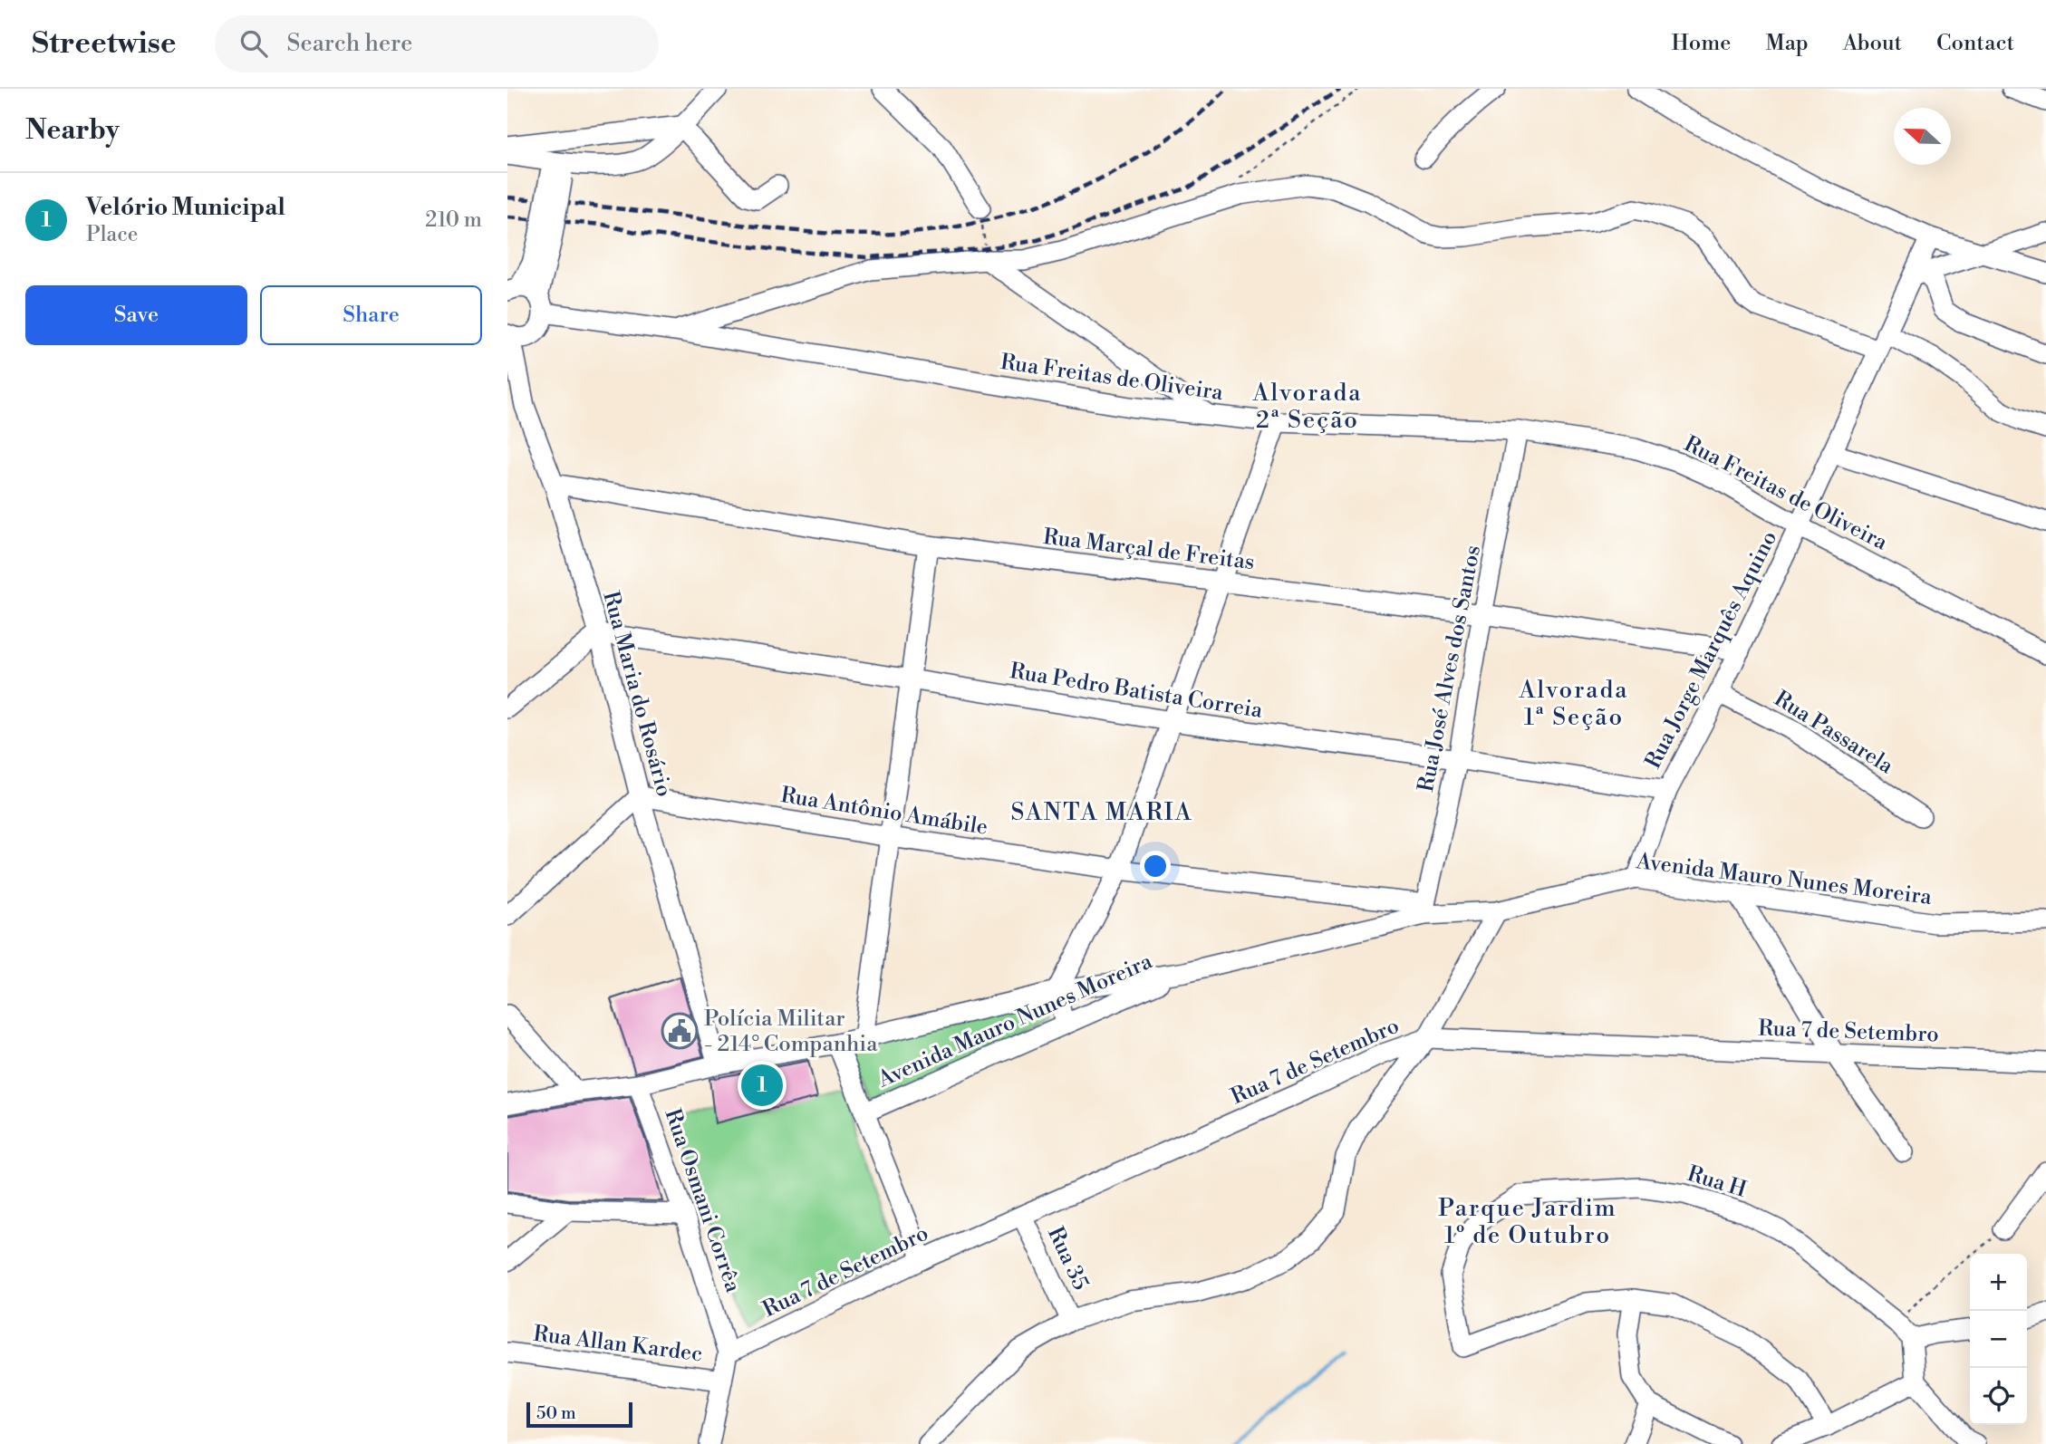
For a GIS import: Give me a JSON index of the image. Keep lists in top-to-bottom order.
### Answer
{
  "streets": {
    "street": [
      "Rua Freitas de Oliveira",
      "Rua Marçal de Freitas",
      "Rua Jorge Marquês Aquino",
      "Rua José Alves dos Santos",
      "Rua Pedro Batista Correia",
      "Rua Maria do Rosário",
      "Rua Passarela",
      "Rua Antônio Amábile",
      "Avenida Mauro Nunes Moreira",
      "Rua 7 de Setembro",
      "Rua H",
      "Rua Osmani Corrêa",
      "Rua 35",
      "Rua Allan Kardec"
    ]
  },
  "crossings": [
    ["Rua Freitas de Oliveira", "Rua Jorge Marquês Aquino"],
    ["Rua Freitas de Oliveira", "Rua José Alves dos Santos"],
    ["Rua Marçal de Freitas", "Rua Jorge Marquês Aquino"],
    ["Rua Marçal de Freitas", "Rua José Alves dos Santos"],
    ["Rua Marçal de Freitas", "Rua Maria do Rosário"],
    ["Rua Jorge Marquês Aquino", "Rua Pedro Batista Correia"],
    ["Rua Jorge Marquês Aquino", "Rua Passarela"],
    ["Rua Jorge Marquês Aquino", "Avenida Mauro Nunes Moreira"],
    ["Rua José Alves dos Santos", "Rua Pedro Batista Correia"],
    ["Rua José Alves dos Santos", "Rua Antônio Amábile"],
    ["Rua José Alves dos Santos", "Avenida Mauro Nunes Moreira"],
    ["Rua Pedro Batista Correia", "Rua Maria do Rosário"],
    ["Rua Maria do Rosário", "Rua Antônio Amábile"],
    ["Rua Maria do Rosário", "Avenida Mauro Nunes Moreira"],
    ["Rua Antônio Amábile", "Avenida Mauro Nunes Moreira"],
    ["Avenida Mauro Nunes Moreira", "Rua Osmani Corrêa"],
    ["Rua 7 de Setembro", "Rua Osmani Corrêa"],
    ["Rua 7 de Setembro", "Rua 35"],
    ["Rua Osmani Corrêa", "Rua Allan Kardec"]
  ],
  "districts": [
    "Alvorada 2ª Seção",
    "Alvorada 1ª Seção",
    "SANTA MARIA",
    "Parque Jardim 1º de Outubro"
  ],
  "places": {
    "public building": ["Polícia Militar - 214° Companhia"]
  },
  "scale_bar": "50 m",
  "north": "left",
  "page": {
    "header": "Streetwise",
    "search": "Search here",
    "nav": [
      "Home",
      "Map",
      "About",
      "Contact"
    ],
    "heading": "Nearby",
    "list": [
      {
        "mark": "1",
        "name": "Velório Municipal",
        "note": "Place",
        "value": "210 m"
      }
    ],
    "buttons": ["Save", "Share"],
    "pins": "1",
    "map_buttons": ["+", "−"],
    "scale": "50 m"
  }
}
